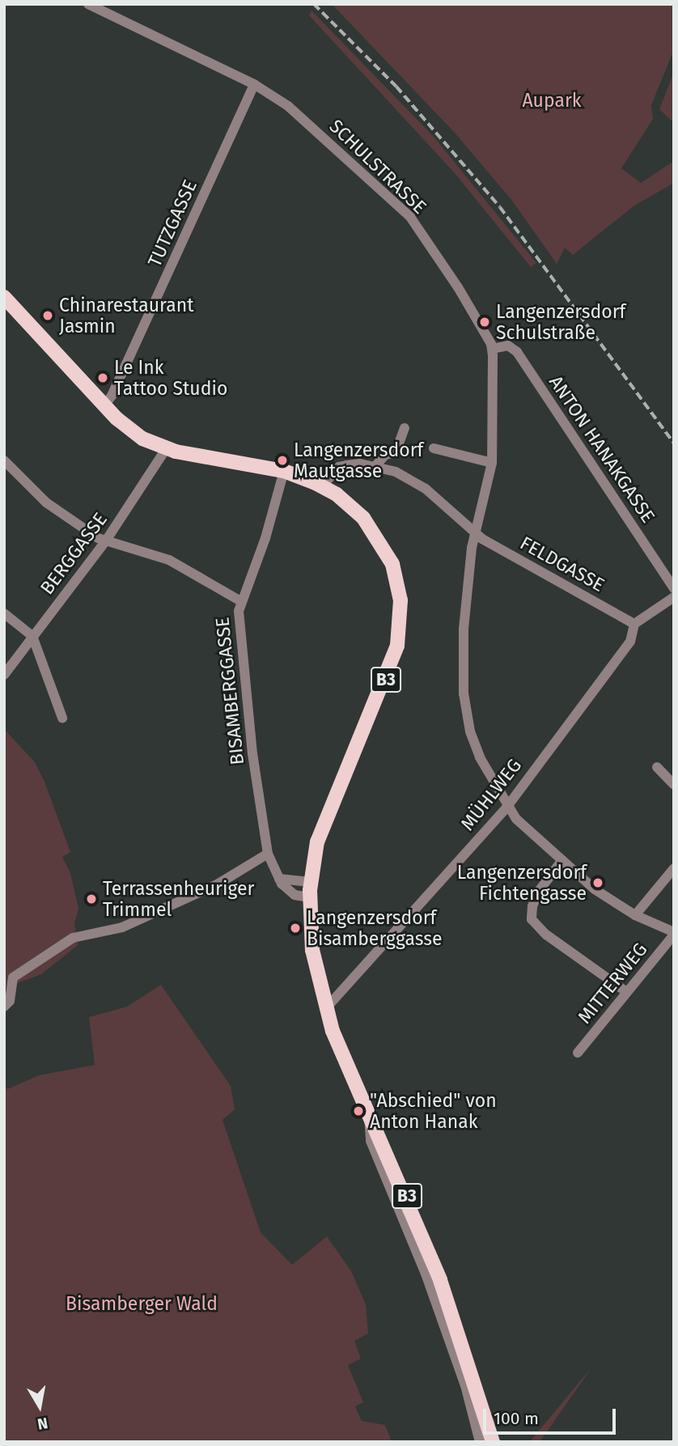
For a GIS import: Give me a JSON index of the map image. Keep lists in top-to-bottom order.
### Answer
{
  "streets": {
    "main road": ["B3"],
    "street": [
      "SCHULSTRASSE",
      "TUTZGASSE",
      "ANTON HANAKGASSE",
      "BERGGASSE",
      "FELDGASSE",
      "BISAMBERGGASSE",
      "MÜHLWEG",
      "MITTERWEG"
    ]
  },
  "crossings": [
    ["SCHULSTRASSE", "TUTZGASSE"],
    ["SCHULSTRASSE", "ANTON HANAKGASSE"],
    ["SCHULSTRASSE", "FELDGASSE"],
    ["SCHULSTRASSE", "MÜHLWEG"],
    ["SCHULSTRASSE", "MITTERWEG"],
    ["TUTZGASSE", "B3"],
    ["BERGGASSE", "B3"],
    ["FELDGASSE", "MÜHLWEG"],
    ["B3", "BISAMBERGGASSE"],
    ["B3", "MÜHLWEG"]
  ],
  "parks": ["Aupark", "Bisamberger Wald"],
  "places": [
    "Chinarestaurant Jasmin",
    "Langenzersdorf Schulstraße",
    "Le Ink Tattoo Studio",
    "Langenzersdorf Mautgasse",
    "Langenzersdorf Fichtengasse",
    "Terrassenheuriger Trimmel",
    "Langenzersdorf Bisamberggasse",
    "\"Abschied\" von Anton Hanak"
  ],
  "scale_bar": "100 m",
  "north": "bottom"
}
